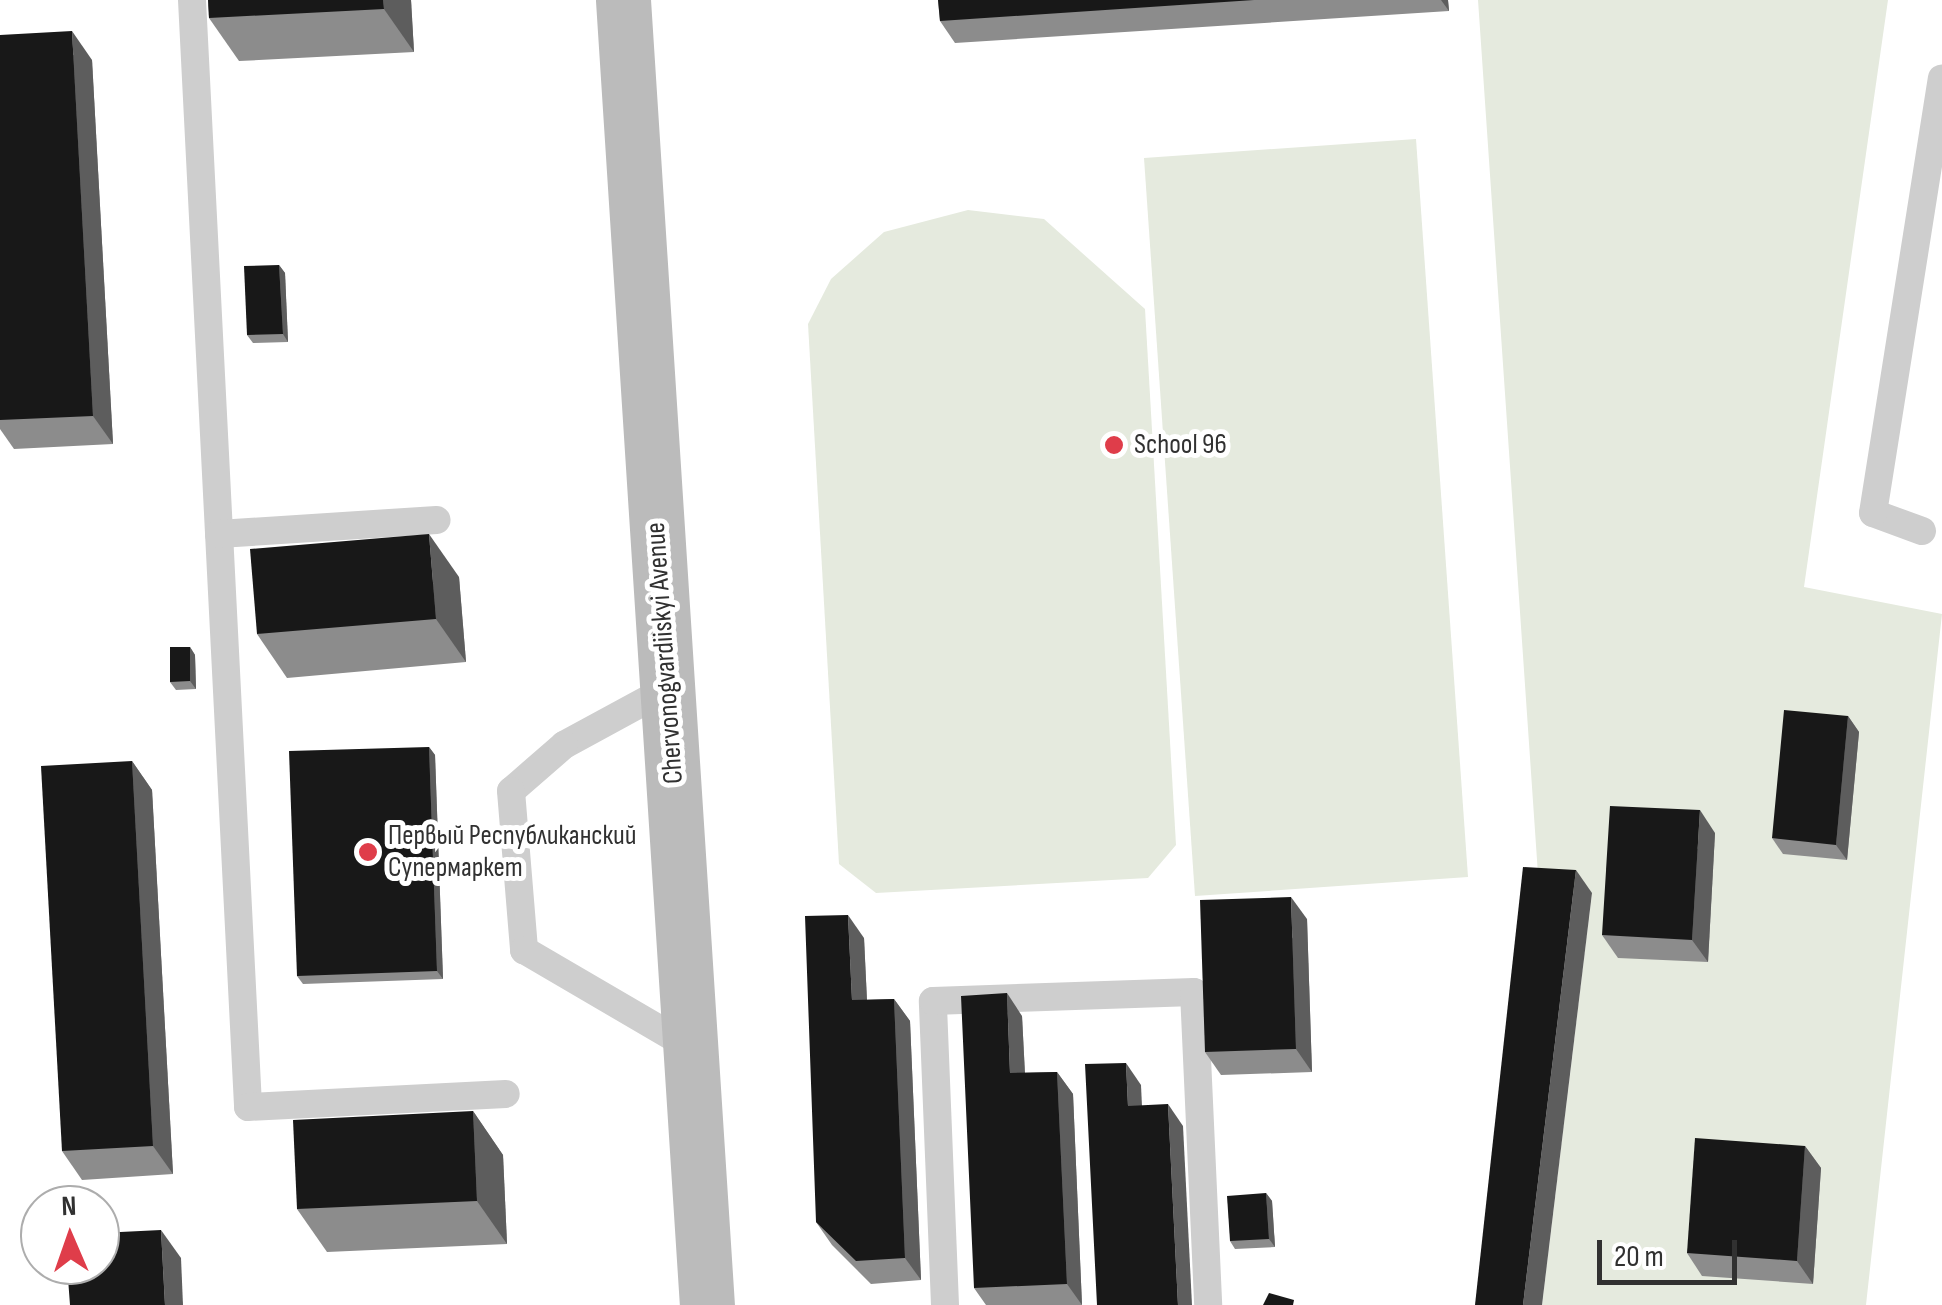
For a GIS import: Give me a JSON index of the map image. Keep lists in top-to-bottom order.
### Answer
{
  "streets": {
    "main road": ["Chervonogvardiiskyi Avenue"]
  },
  "places": ["School 96", "Первый Республиканский Супермаркет"],
  "scale_bar": "20 m",
  "north": "top"
}
